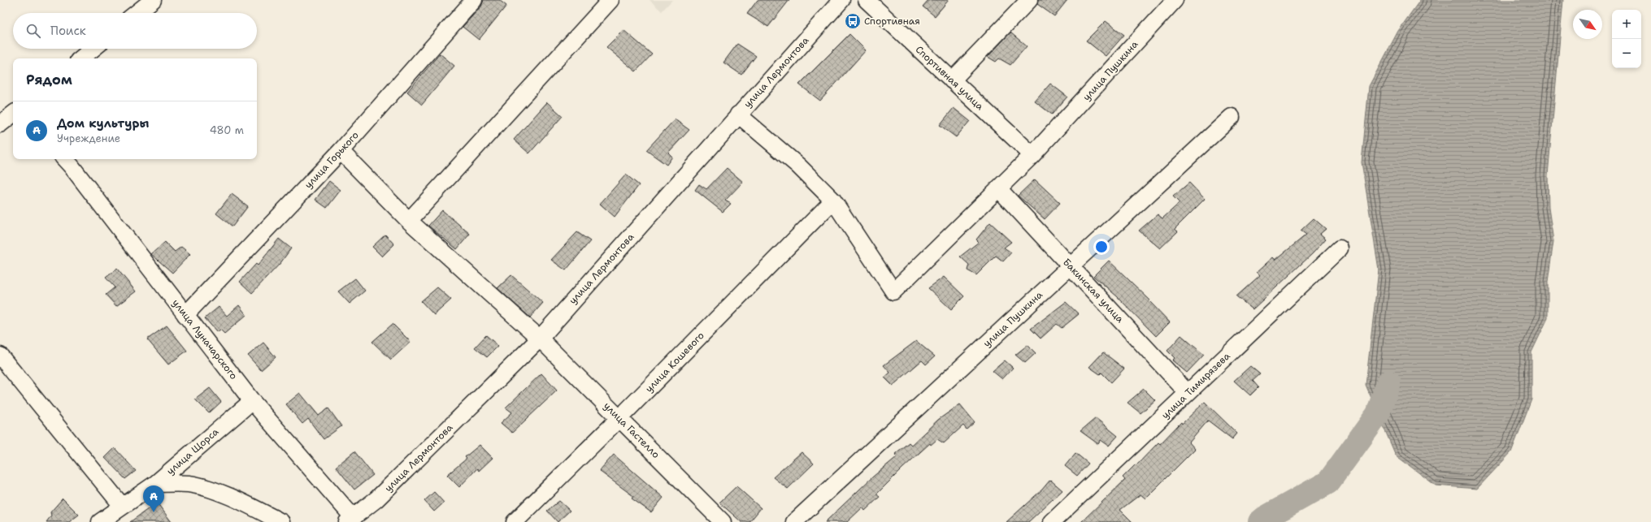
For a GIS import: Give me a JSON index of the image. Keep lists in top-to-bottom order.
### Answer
{
  "streets": {
    "street": [
      "улица Пушкина",
      "улица Лермонтова",
      "Спортивная улица",
      "улица Горького",
      "Бакинская улица",
      "улица Луначарского",
      "улица Кошевого",
      "улица Тимирязева",
      "улица Гастелло",
      "улица Щорса"
    ]
  },
  "crossings": [
    ["улица Пушкина", "Спортивная улица"],
    ["улица Пушкина", "Бакинская улица"],
    ["улица Пушкина", "улица Кошевого"],
    ["улица Лермонтова", "улица Луначарского"],
    ["улица Лермонтова", "улица Гастелло"],
    ["улица Горького", "улица Луначарского"],
    ["улица Горького", "улица Гастелло"],
    ["Бакинская улица", "улица Тимирязева"],
    ["улица Луначарского", "улица Щорса"],
    ["улица Кошевого", "улица Гастелло"]
  ],
  "places": {
    "bus stop": ["Спортивная"]
  },
  "north": "bottom right",
  "page": {
    "map_buttons": ["+", "−"],
    "search": "Поиск",
    "heading": "Рядом",
    "list": [
      {
        "mark": "A",
        "name": "Дом культуры",
        "note": "Учреждение",
        "value": "480 m"
      }
    ],
    "pins": "A"
  }
}
